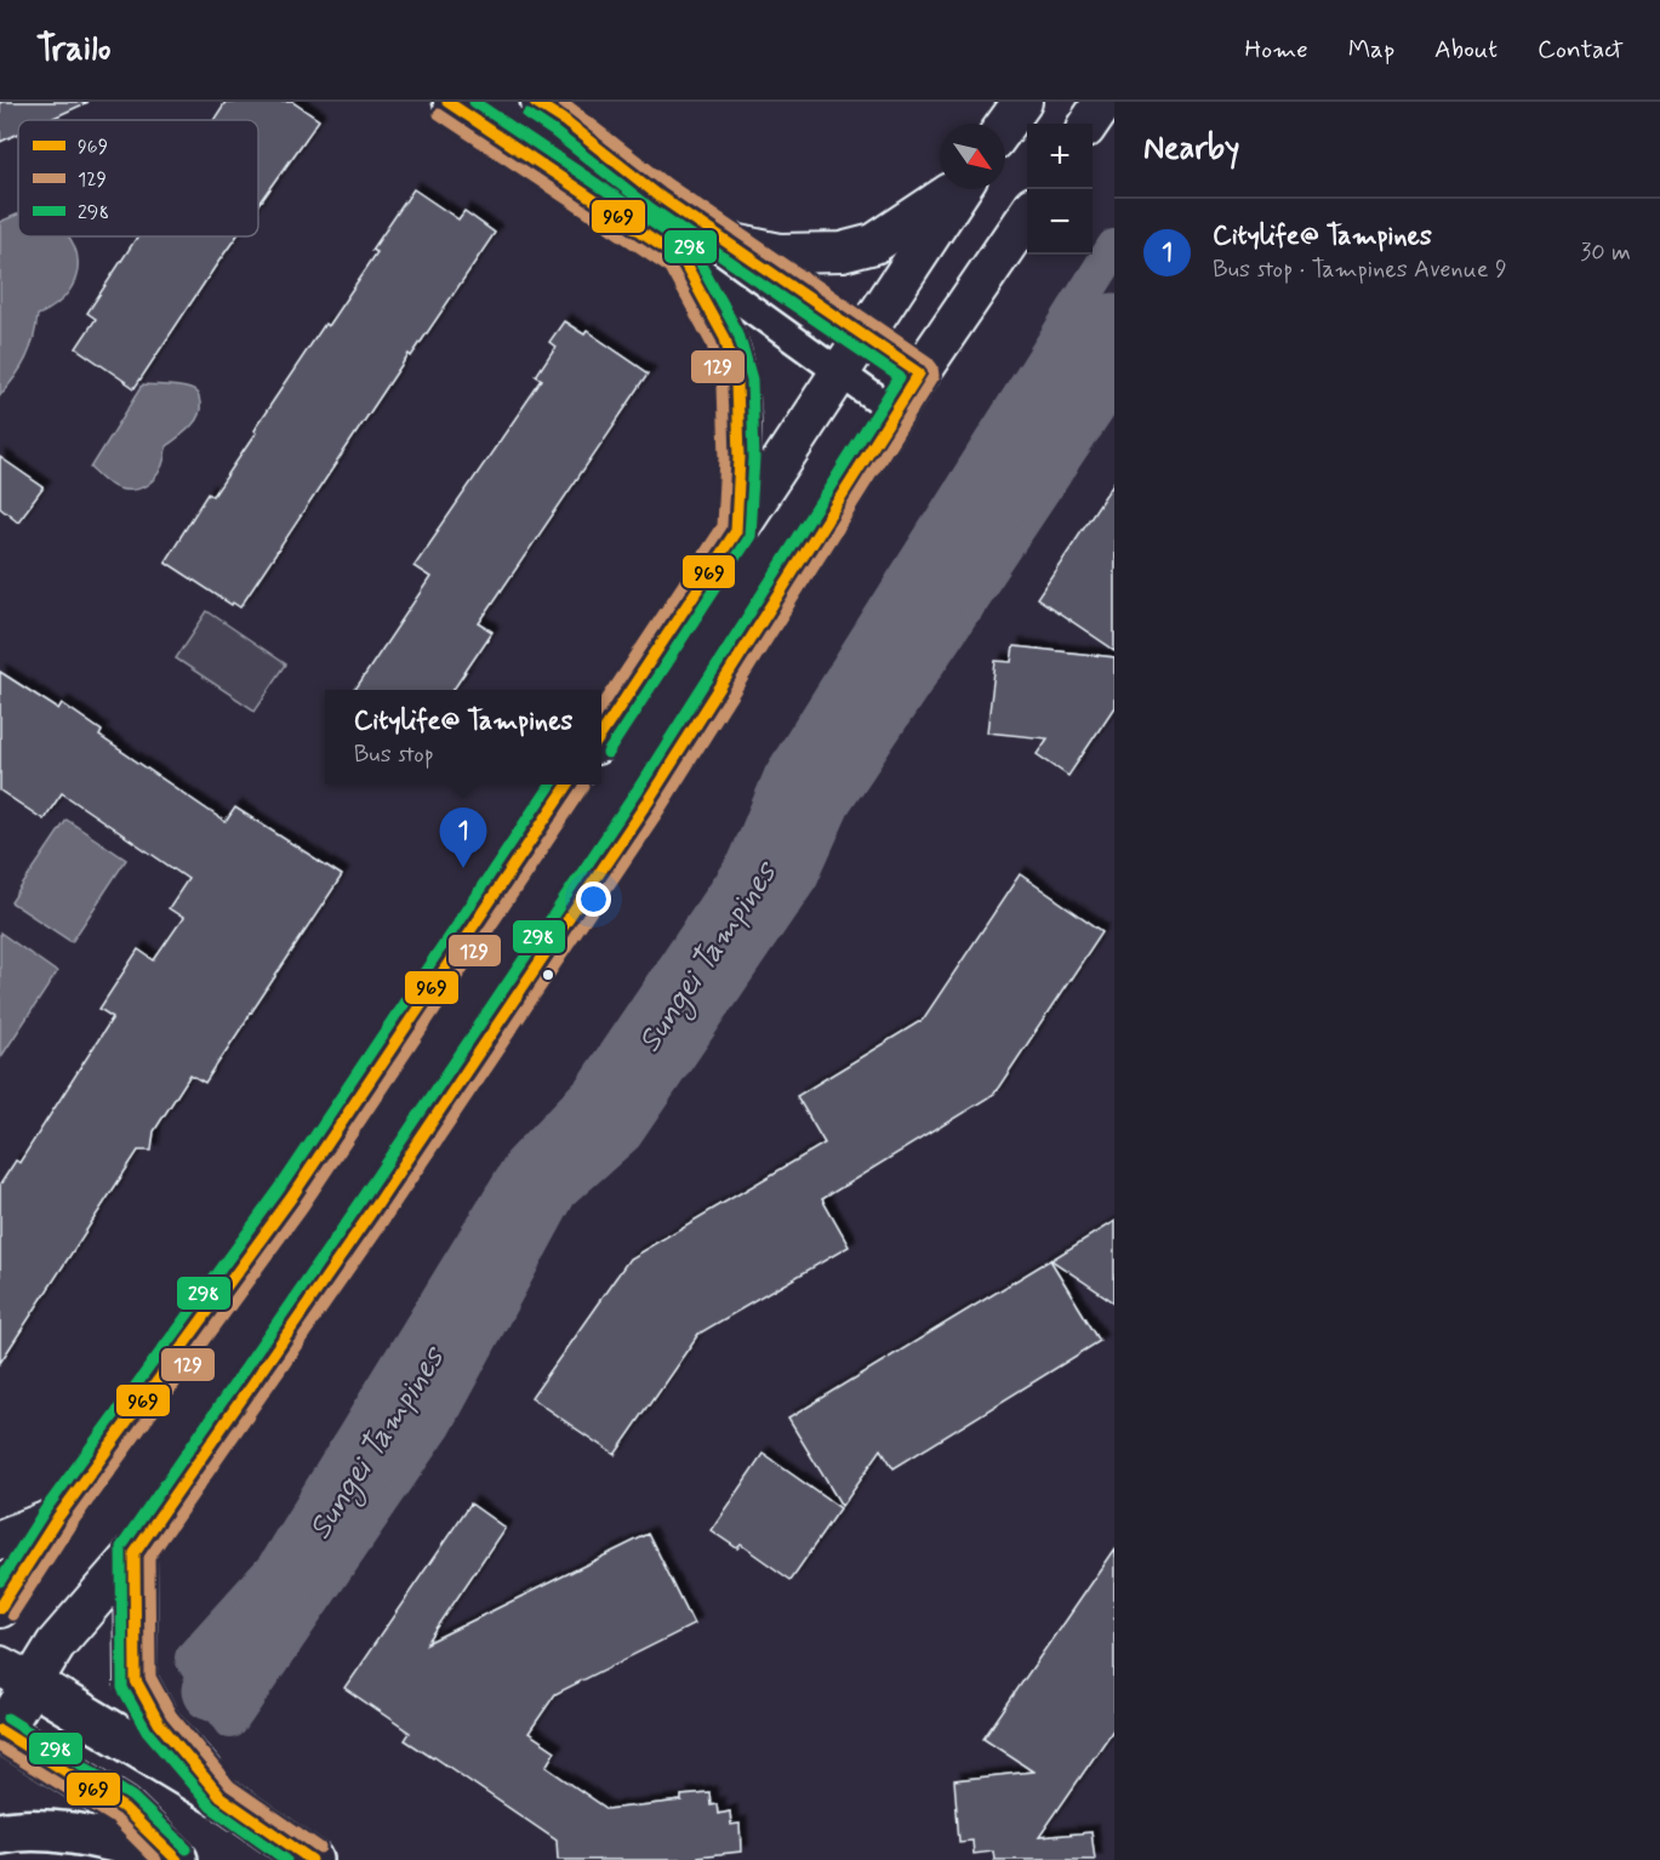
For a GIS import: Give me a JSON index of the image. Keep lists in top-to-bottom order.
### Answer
{
  "water": ["Sungei Tampines"],
  "lines": ["transit line 969", "transit line 129", "transit line 298"],
  "legend": ["969", "129", "298"],
  "north": "bottom right",
  "page": {
    "header": "Trailo",
    "nav": [
      "Home",
      "Map",
      "About",
      "Contact"
    ],
    "heading": "Nearby",
    "map_buttons": ["+", "−"],
    "list": [
      {
        "mark": "1",
        "name": "Citylife@ Tampines",
        "note": "Bus stop · Tampines Avenue 9",
        "value": "30 m"
      }
    ],
    "popup": ["Citylife@ Tampines", "Bus stop"],
    "pins": "1"
  }
}
